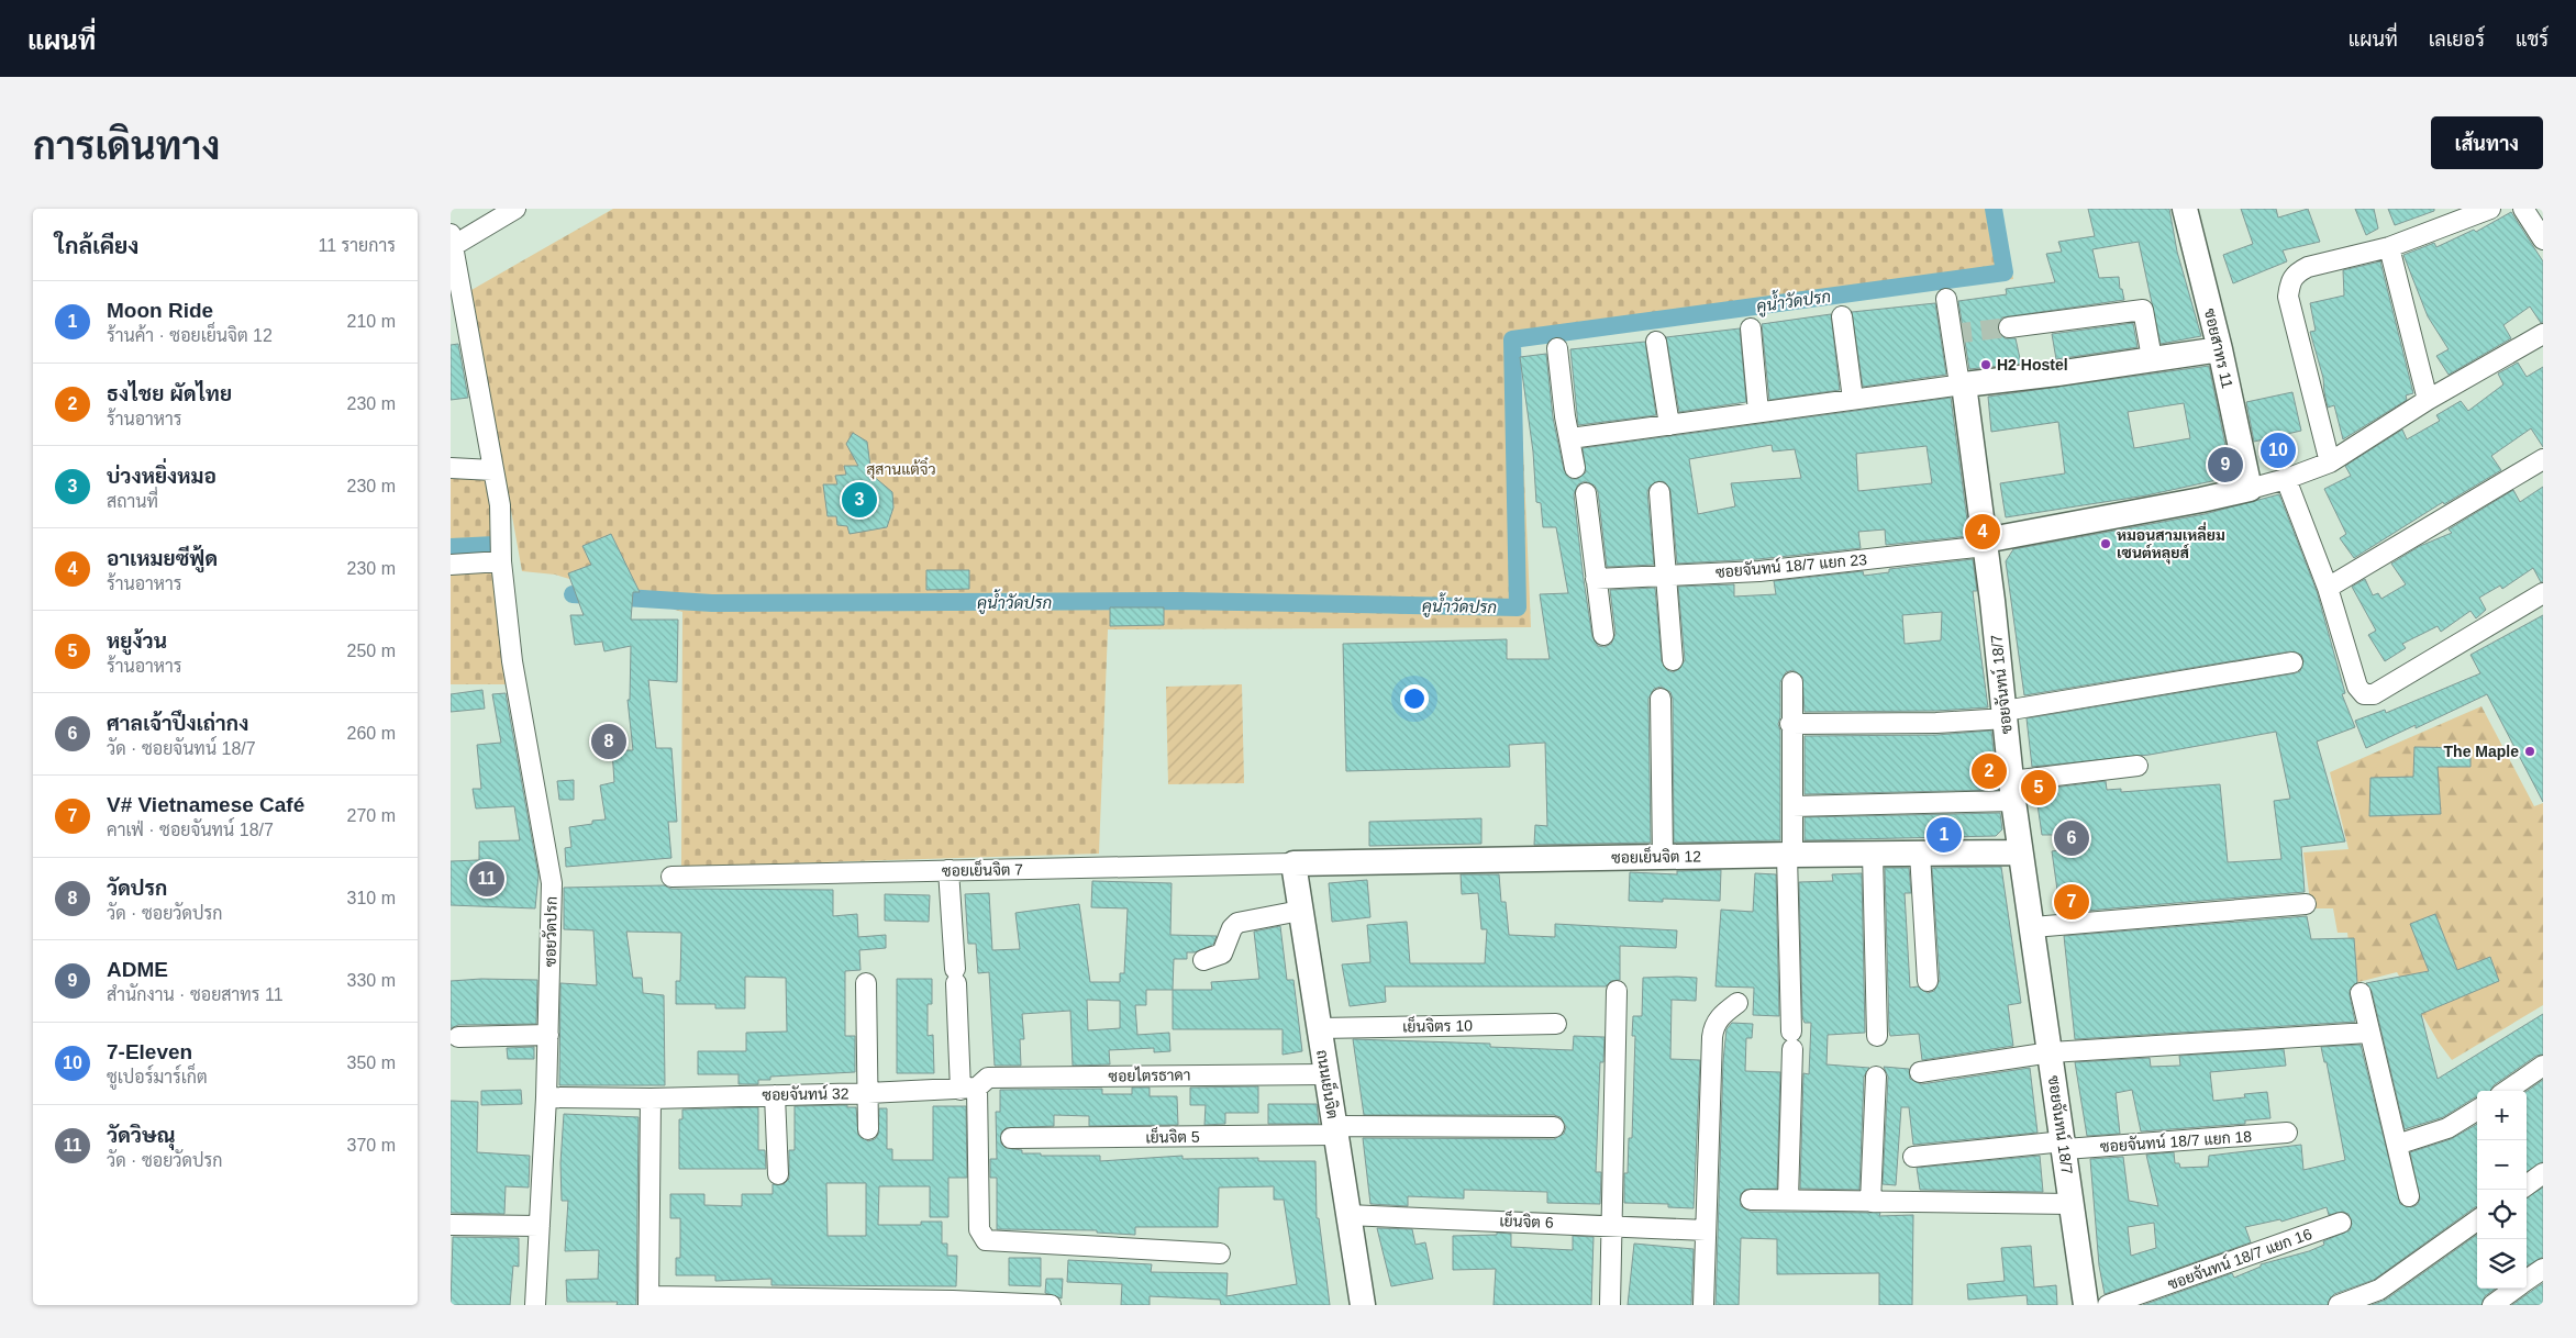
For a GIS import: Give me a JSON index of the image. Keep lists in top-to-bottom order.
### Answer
{
  "streets": {
    "street": [
      "ซอยสาทร 11",
      "ซอยจันทน์ 18/7 แยก 23",
      "ซอยจันทน์ 18/7",
      "ซอยเย็นจิต 12",
      "ซอยเย็นจิต 7",
      "ซอยวัดปรก",
      "เย็นจิตร 10",
      "ซอยไตรธาดา",
      "ถนนเย็นจิต",
      "ซอยจันทน์ 32",
      "เย็นจิต 5",
      "ซอยจันทน์ 18/7 แยก 18",
      "เย็นจิต 6",
      "ซอยจันทน์ 18/7 แยก 16"
    ]
  },
  "crossings": [
    ["ซอยจันทน์ 18/7 แยก 23", "ซอยจันทน์ 18/7"],
    ["ซอยจันทน์ 18/7", "ซอยเย็นจิต 12"],
    ["ซอยจันทน์ 18/7", "ซอยจันทน์ 18/7 แยก 18"],
    ["ซอยเย็นจิต 12", "ซอยเย็นจิต 7"],
    ["ซอยเย็นจิต 12", "ถนนเย็นจิต"],
    ["ซอยเย็นจิต 7", "ถนนเย็นจิต"],
    ["ซอยวัดปรก", "ซอยจันทน์ 32"],
    ["เย็นจิตร 10", "ถนนเย็นจิต"],
    ["ซอยไตรธาดา", "ถนนเย็นจิต"],
    ["ซอยไตรธาดา", "ซอยจันทน์ 32"],
    ["ถนนเย็นจิต", "เย็นจิต 5"],
    ["ถนนเย็นจิต", "เย็นจิต 6"]
  ],
  "water": ["คูน้ำวัดปรก"],
  "parks": ["สุสานแต้จิ๋ว"],
  "places": ["H2 Hostel", "หมอนสามเหลี่ยม เซนต์หลุยส์", "The Maple"],
  "page": {
    "header": "แผนที่",
    "nav": ["แผนที่", "เลเยอร์", "แชร์"],
    "buttons": "เส้นทาง",
    "title": "การเดินทาง",
    "heading": ["ใกล้เคียง", "11 รายการ"],
    "list": [
      {
        "mark": "1",
        "name": "Moon Ride",
        "note": "ร้านค้า · ซอยเย็นจิต 12",
        "value": "210 m"
      },
      {
        "mark": "2",
        "name": "ธงไชย ผัดไทย",
        "note": "ร้านอาหาร",
        "value": "230 m"
      },
      {
        "mark": "3",
        "name": "บ่วงหยิ่งหมอ",
        "note": "สถานที่",
        "value": "230 m"
      },
      {
        "mark": "4",
        "name": "อาเหมยซีฟู้ด",
        "note": "ร้านอาหาร",
        "value": "230 m"
      },
      {
        "mark": "5",
        "name": "หยูง้วน",
        "note": "ร้านอาหาร",
        "value": "250 m"
      },
      {
        "mark": "6",
        "name": "ศาลเจ้าปึงเถ่ากง",
        "note": "วัด · ซอยจันทน์ 18/7",
        "value": "260 m"
      },
      {
        "mark": "7",
        "name": "V# Vietnamese Café",
        "note": "คาเฟ่ · ซอยจันทน์ 18/7",
        "value": "270 m"
      },
      {
        "mark": "8",
        "name": "วัดปรก",
        "note": "วัด · ซอยวัดปรก",
        "value": "310 m"
      },
      {
        "mark": "9",
        "name": "ADME",
        "note": "สำนักงาน · ซอยสาทร 11",
        "value": "330 m"
      },
      {
        "mark": "10",
        "name": "7-Eleven",
        "note": "ซูเปอร์มาร์เก็ต",
        "value": "350 m"
      },
      {
        "mark": "11",
        "name": "วัดวิษณุ",
        "note": "วัด · ซอยวัดปรก",
        "value": "370 m"
      }
    ],
    "pins": [
      "10",
      "9",
      "3",
      "4",
      "8",
      "2",
      "5",
      "1",
      "6",
      "11",
      "7"
    ],
    "map_buttons": ["+", "−"]
  }
}
